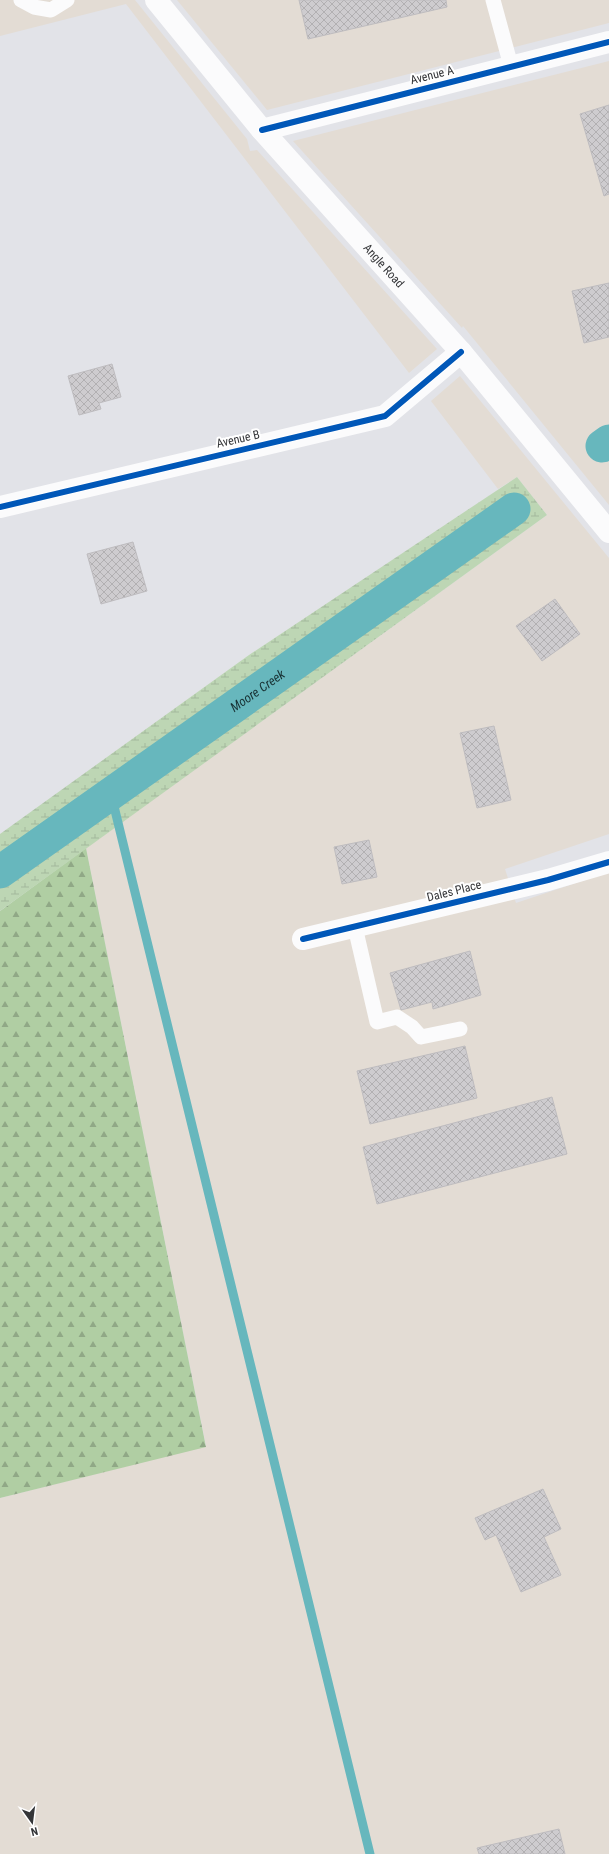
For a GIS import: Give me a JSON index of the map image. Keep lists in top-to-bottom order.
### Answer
{
  "streets": {
    "street": [
      "Avenue A",
      "Angle Road",
      "Avenue B",
      "Dales Place"
    ]
  },
  "crossings": [
    ["Avenue A", "Angle Road"],
    ["Angle Road", "Avenue B"]
  ],
  "water": ["Moore Creek"],
  "north": "bottom"
}
